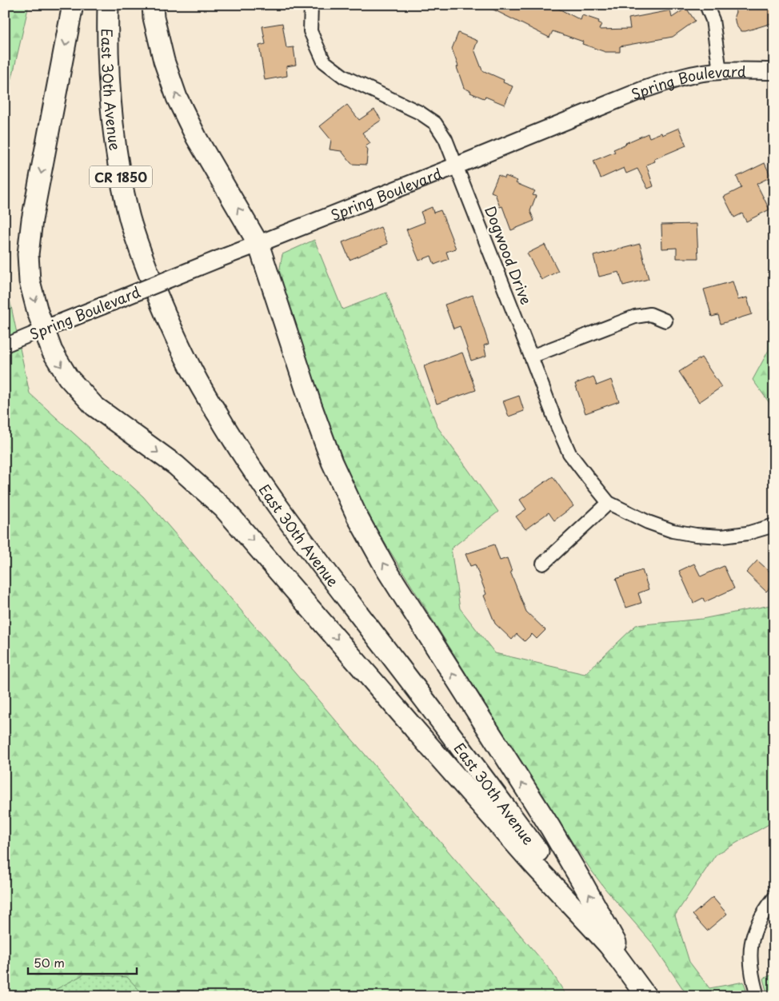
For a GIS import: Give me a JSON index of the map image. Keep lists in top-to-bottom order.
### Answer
{
  "streets": {
    "main road": ["East 30th Avenue", "CR 1850"],
    "street": ["Spring Boulevard", "Dogwood Drive"]
  },
  "crossings": [
    ["Spring Boulevard", "Dogwood Drive"]
  ],
  "scale_bar": "50 m"
}
